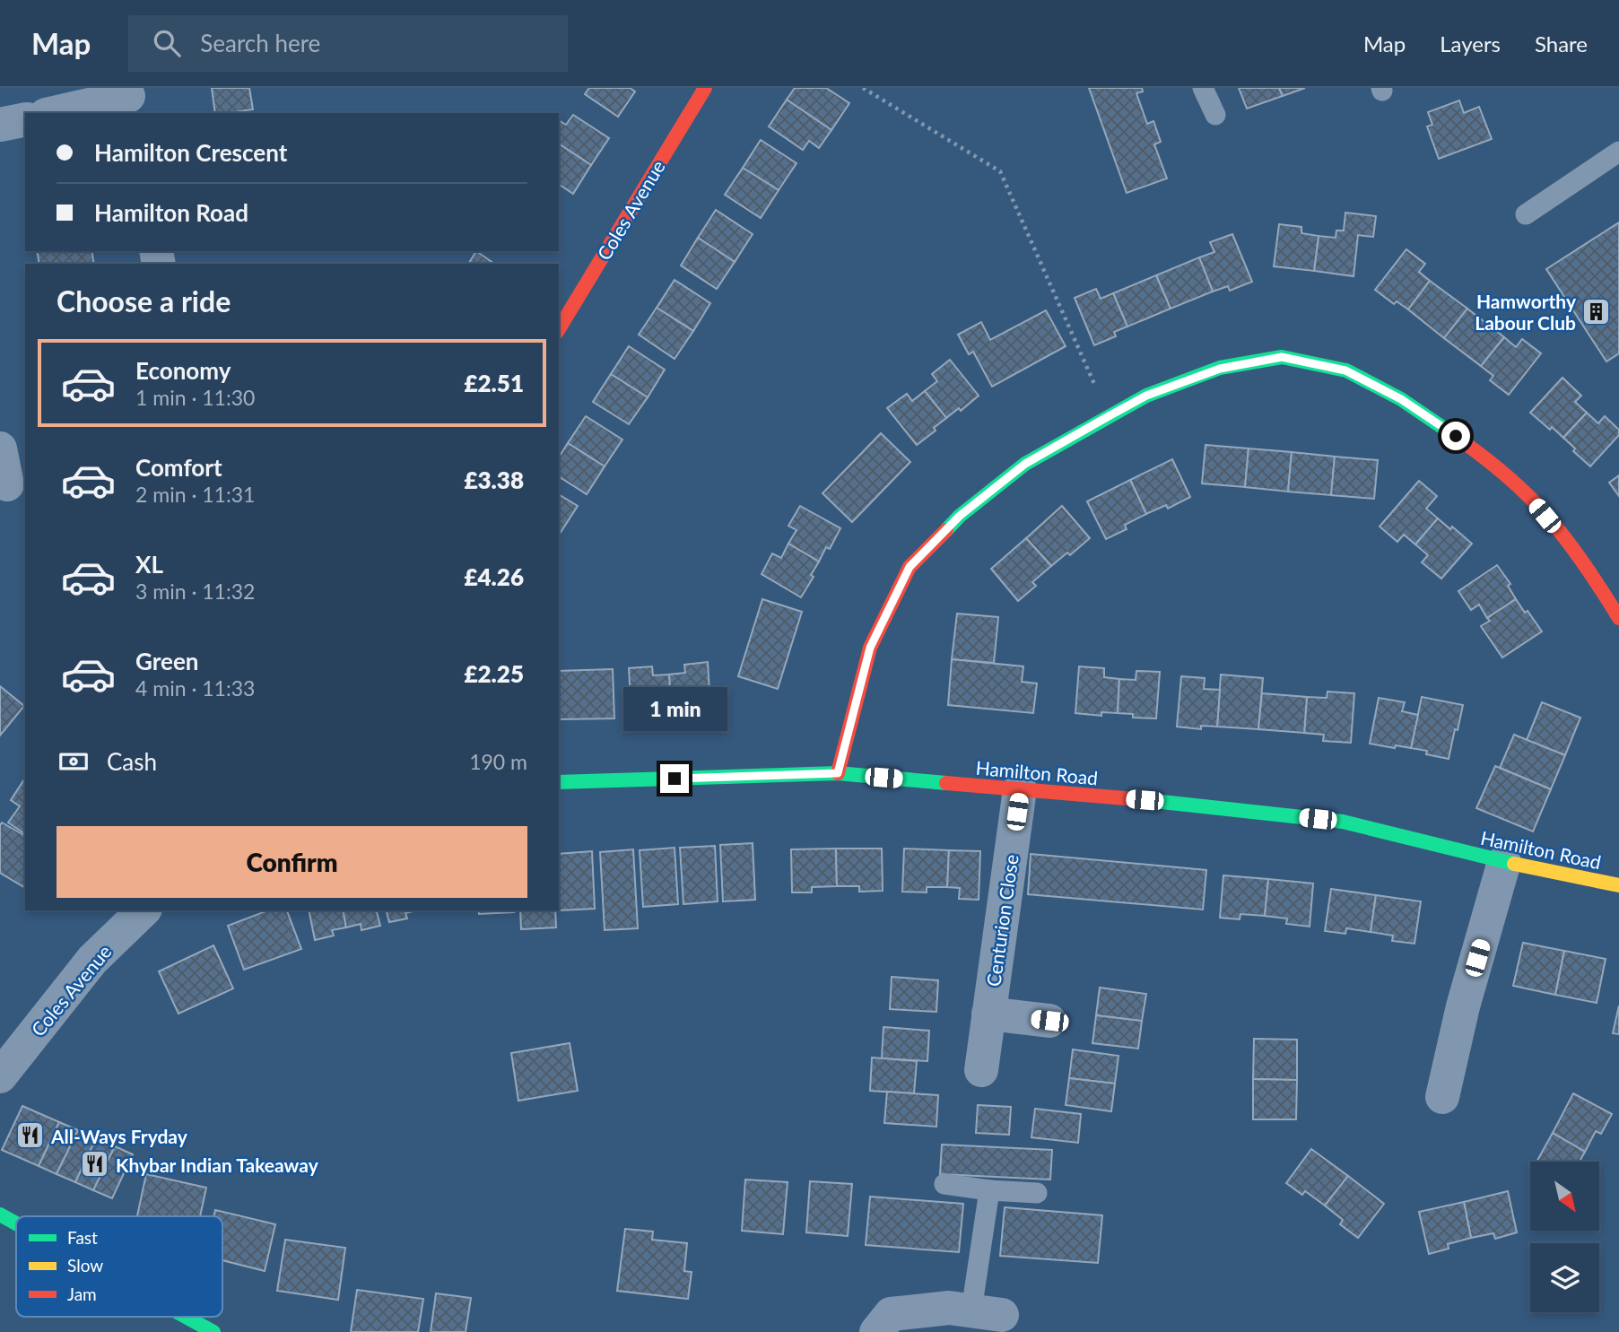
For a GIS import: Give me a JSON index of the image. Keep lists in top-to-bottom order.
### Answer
{
  "streets": {
    "street": ["Coles Avenue", "Hamilton Road", "Centurion Close"]
  },
  "crossings": [
    ["Hamilton Road", "Centurion Close"]
  ],
  "places": {
    "building": ["Hamworthy Labour Club"],
    "restaurant": ["All-Ways Fryday", "Khybar Indian Takeaway"]
  },
  "legend": ["Fast", "Slow", "Jam"],
  "north": "bottom right",
  "page": {
    "header": "Map",
    "search": "Search here",
    "nav": ["Map", "Layers", "Share"],
    "banner": ["Hamilton Crescent", "Hamilton Road"],
    "heading": "Choose a ride",
    "list": [
      {
        "name": "Economy",
        "note": "1 min · 11:30",
        "value": "£2.51"
      },
      {
        "name": "Comfort",
        "note": "2 min · 11:31",
        "value": "£3.38"
      },
      {
        "name": "XL",
        "note": "3 min · 11:32",
        "value": "£4.26"
      },
      {
        "name": "Green",
        "note": "4 min · 11:33",
        "value": "£2.25"
      }
    ],
    "bubble": "1 min",
    "pay": ["Cash", "190 m"],
    "buttons": "Confirm"
  }
}
